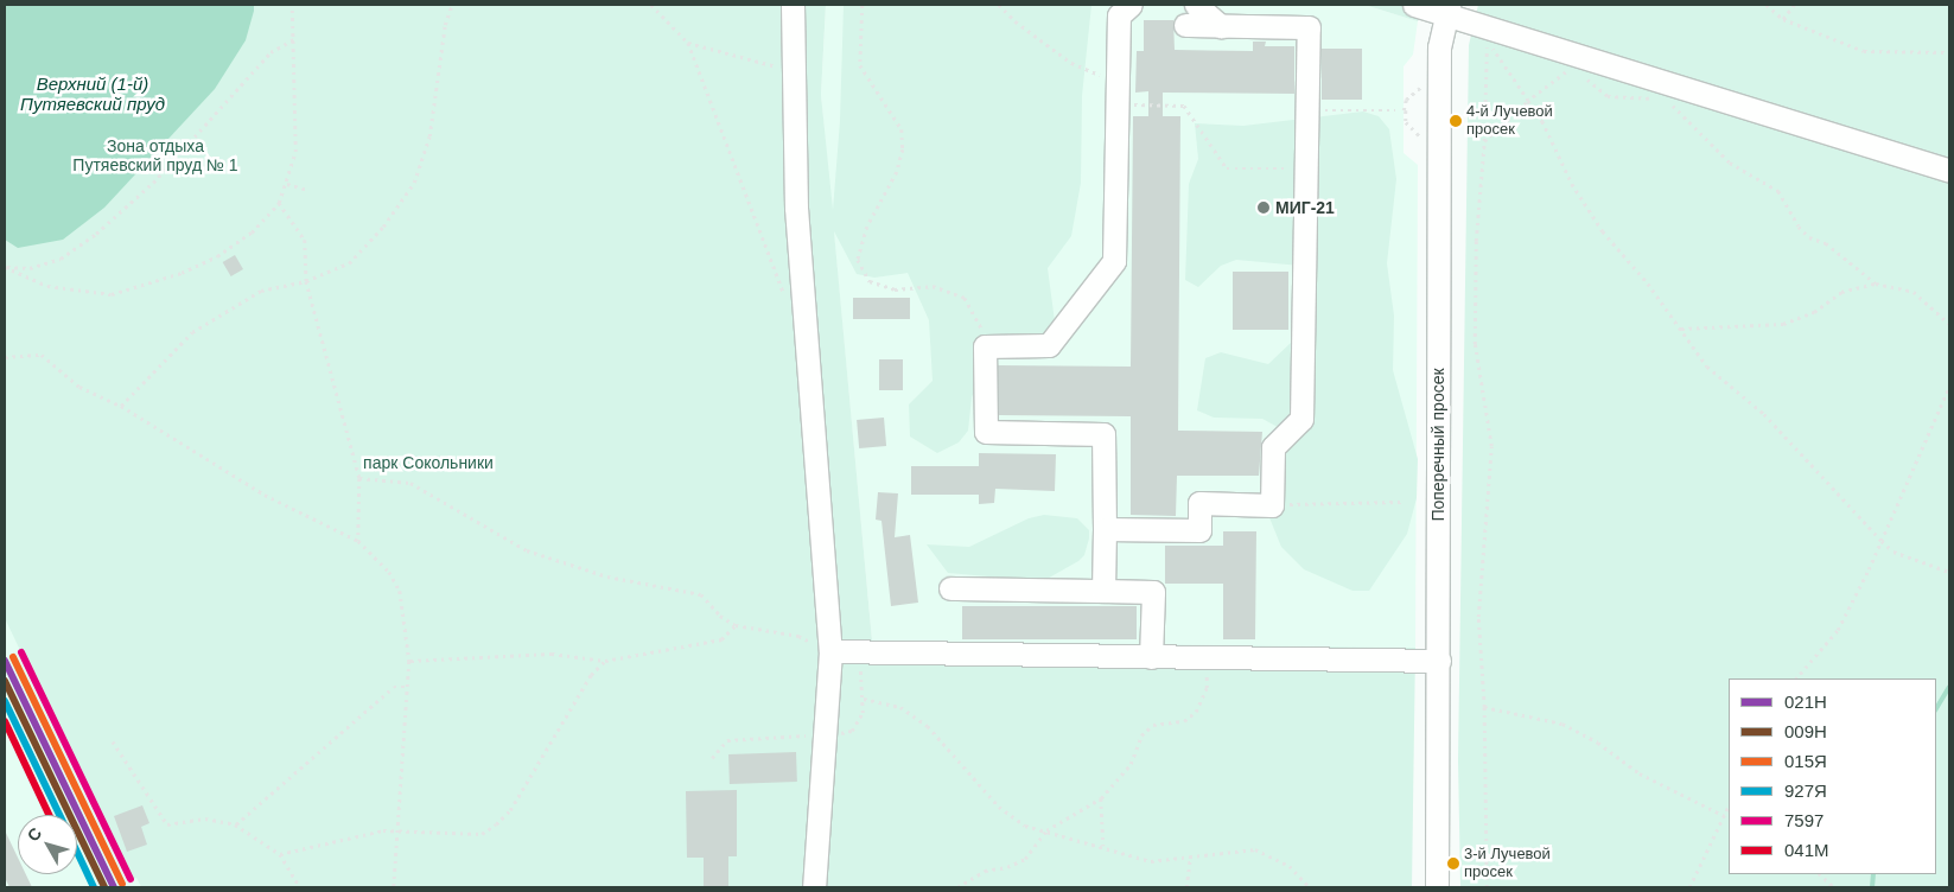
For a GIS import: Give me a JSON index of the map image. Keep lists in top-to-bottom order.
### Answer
{
  "streets": {
    "street": ["Поперечный просек"]
  },
  "water": ["Верхний (1-й) Путяевский пруд"],
  "parks": ["Зона отдыха Путяевский пруд № 1", "парк Сокольники"],
  "places": ["4-й Лучевой просек", "МИГ-21", "3-й Лучевой просек"],
  "lines": [
    "transit line 7597",
    "transit line 015Я",
    "transit line 021Н",
    "transit line 009Н",
    "transit line 927Я",
    "transit line 041М"
  ],
  "legend": [
    "021Н",
    "009Н",
    "015Я",
    "927Я",
    "7597",
    "041М"
  ],
  "north": "top left"
}
